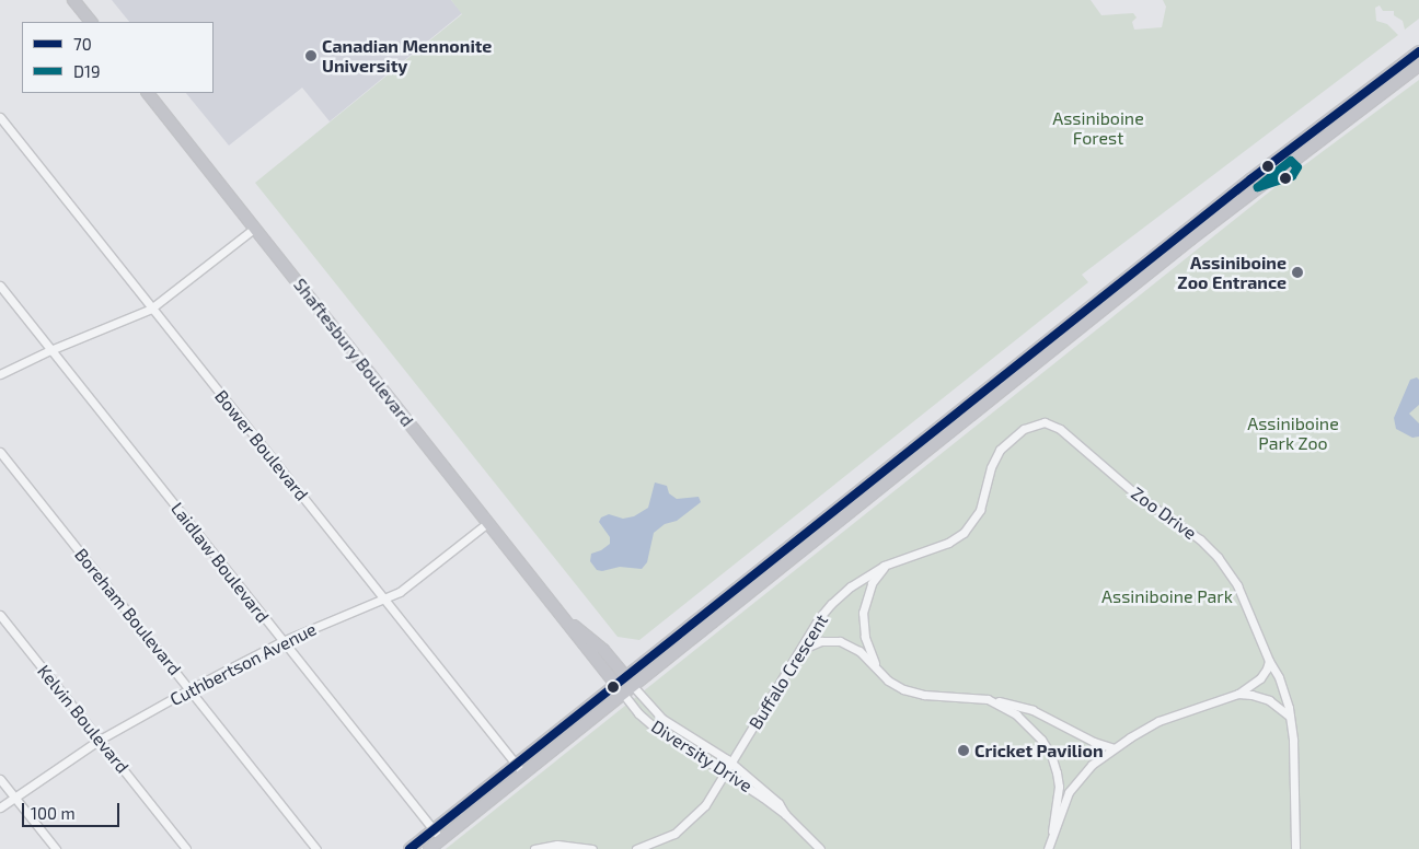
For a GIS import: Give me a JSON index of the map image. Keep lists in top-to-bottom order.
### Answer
{
  "streets": {
    "main road": ["Shaftesbury Boulevard"],
    "street": [
      "Bower Boulevard",
      "Zoo Drive",
      "Laidlaw Boulevard",
      "Boreham Boulevard",
      "Cuthbertson Avenue",
      "Buffalo Crescent",
      "Kelvin Boulevard",
      "Diversity Drive"
    ]
  },
  "crossings": [
    ["Shaftesbury Boulevard", "Cuthbertson Avenue"],
    ["Shaftesbury Boulevard", "Diversity Drive"],
    ["Bower Boulevard", "Cuthbertson Avenue"],
    ["Zoo Drive", "Buffalo Crescent"],
    ["Laidlaw Boulevard", "Cuthbertson Avenue"],
    ["Boreham Boulevard", "Cuthbertson Avenue"],
    ["Cuthbertson Avenue", "Kelvin Boulevard"],
    ["Buffalo Crescent", "Diversity Drive"]
  ],
  "parks": ["Assiniboine Forest", "Assiniboine Park Zoo", "Assiniboine Park"],
  "places": ["Canadian Mennonite University", "Assiniboine Zoo Entrance", "Cricket Pavilion"],
  "lines": ["transit line 70", "transit line D19"],
  "legend": ["70", "D19"],
  "scale_bar": "100 m"
}
